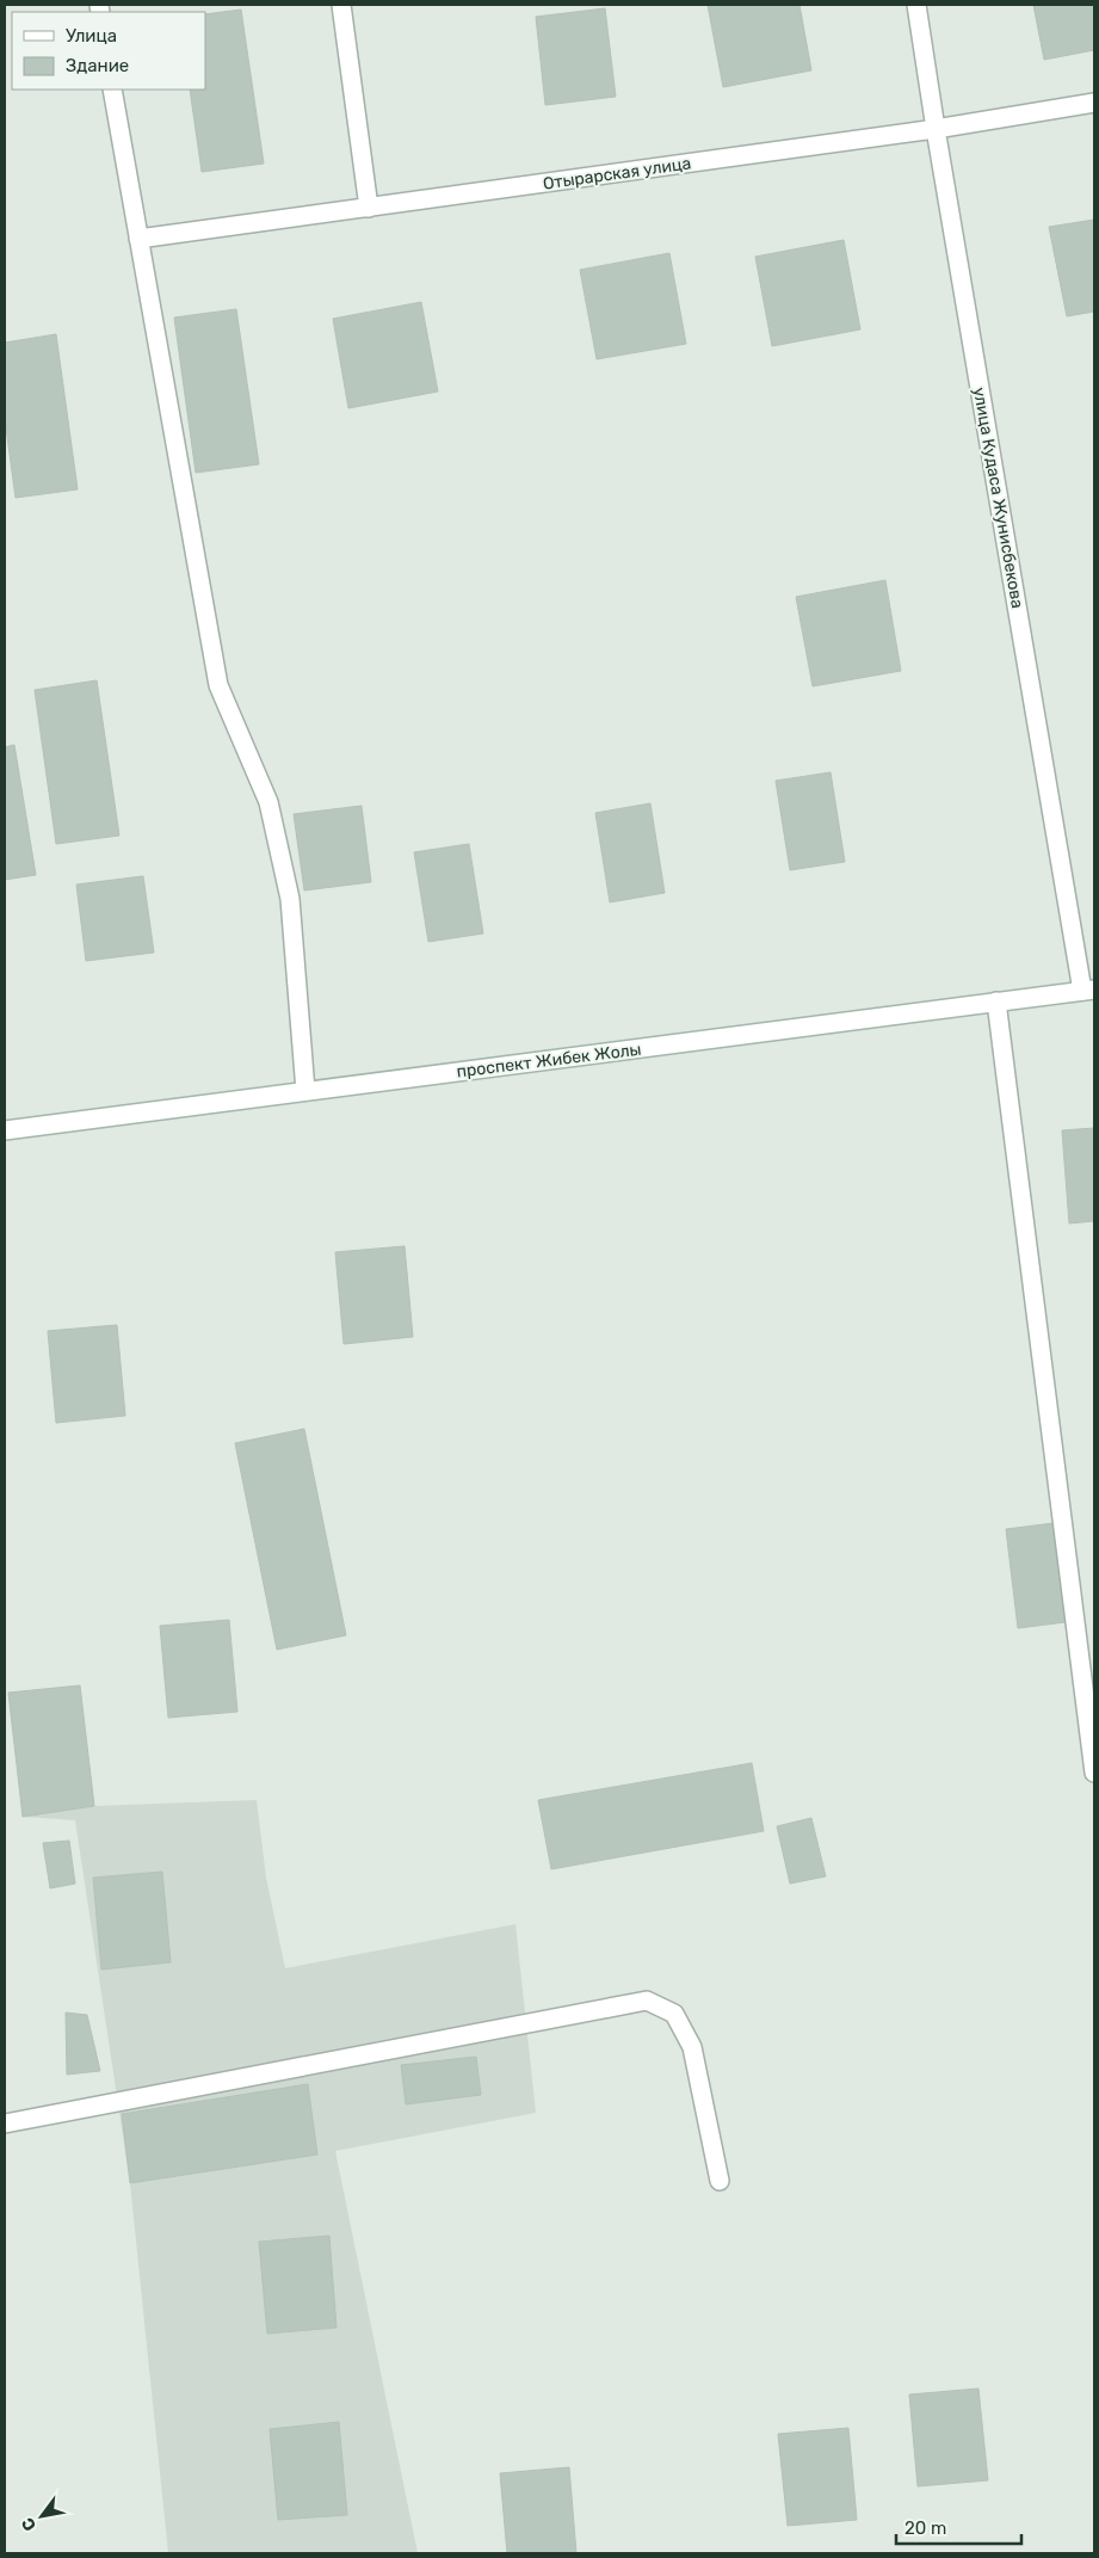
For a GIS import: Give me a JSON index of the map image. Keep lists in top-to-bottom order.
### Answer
{
  "streets": {
    "street": ["Отырарская улица", "улица Кудаса Жунисбекова", "проспект Жибек Жолы"]
  },
  "crossings": [
    ["Отырарская улица", "улица Кудаса Жунисбекова"],
    ["улица Кудаса Жунисбекова", "проспект Жибек Жолы"]
  ],
  "legend": ["Улица", "Здание"],
  "scale_bar": "20 m",
  "north": "bottom left"
}
